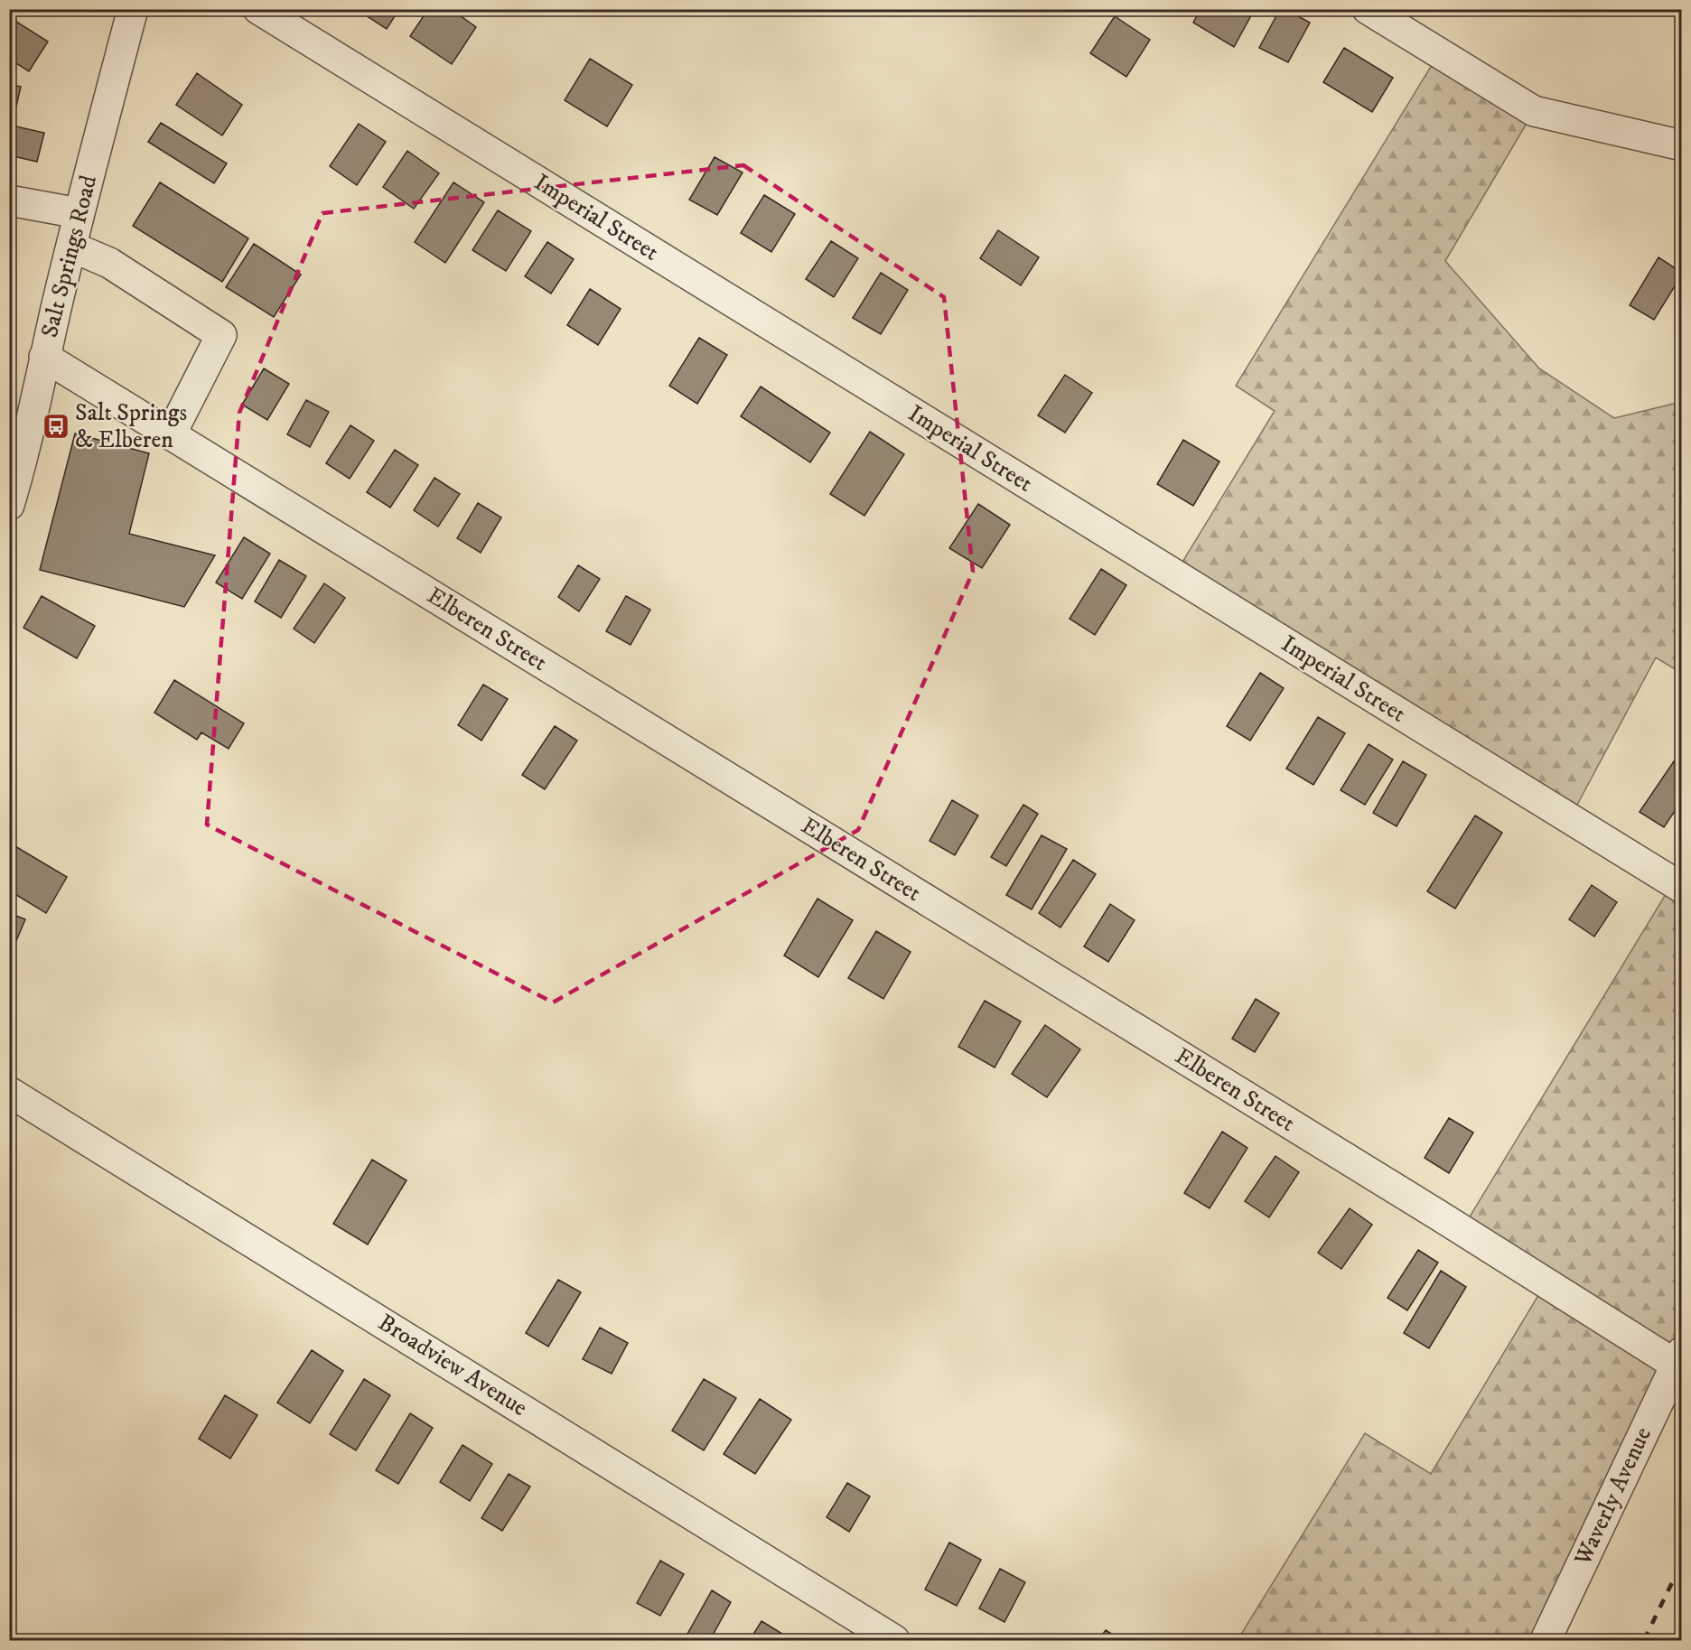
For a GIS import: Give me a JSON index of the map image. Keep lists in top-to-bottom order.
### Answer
{
  "streets": {
    "street": [
      "Imperial Street",
      "Salt Springs Road",
      "Elberen Street",
      "Broadview Avenue",
      "Waverly Avenue"
    ]
  },
  "crossings": [
    ["Salt Springs Road", "Elberen Street"],
    ["Elberen Street", "Waverly Avenue"]
  ],
  "places": {
    "bus stop": ["Salt Springs & Elberen"]
  }
}
